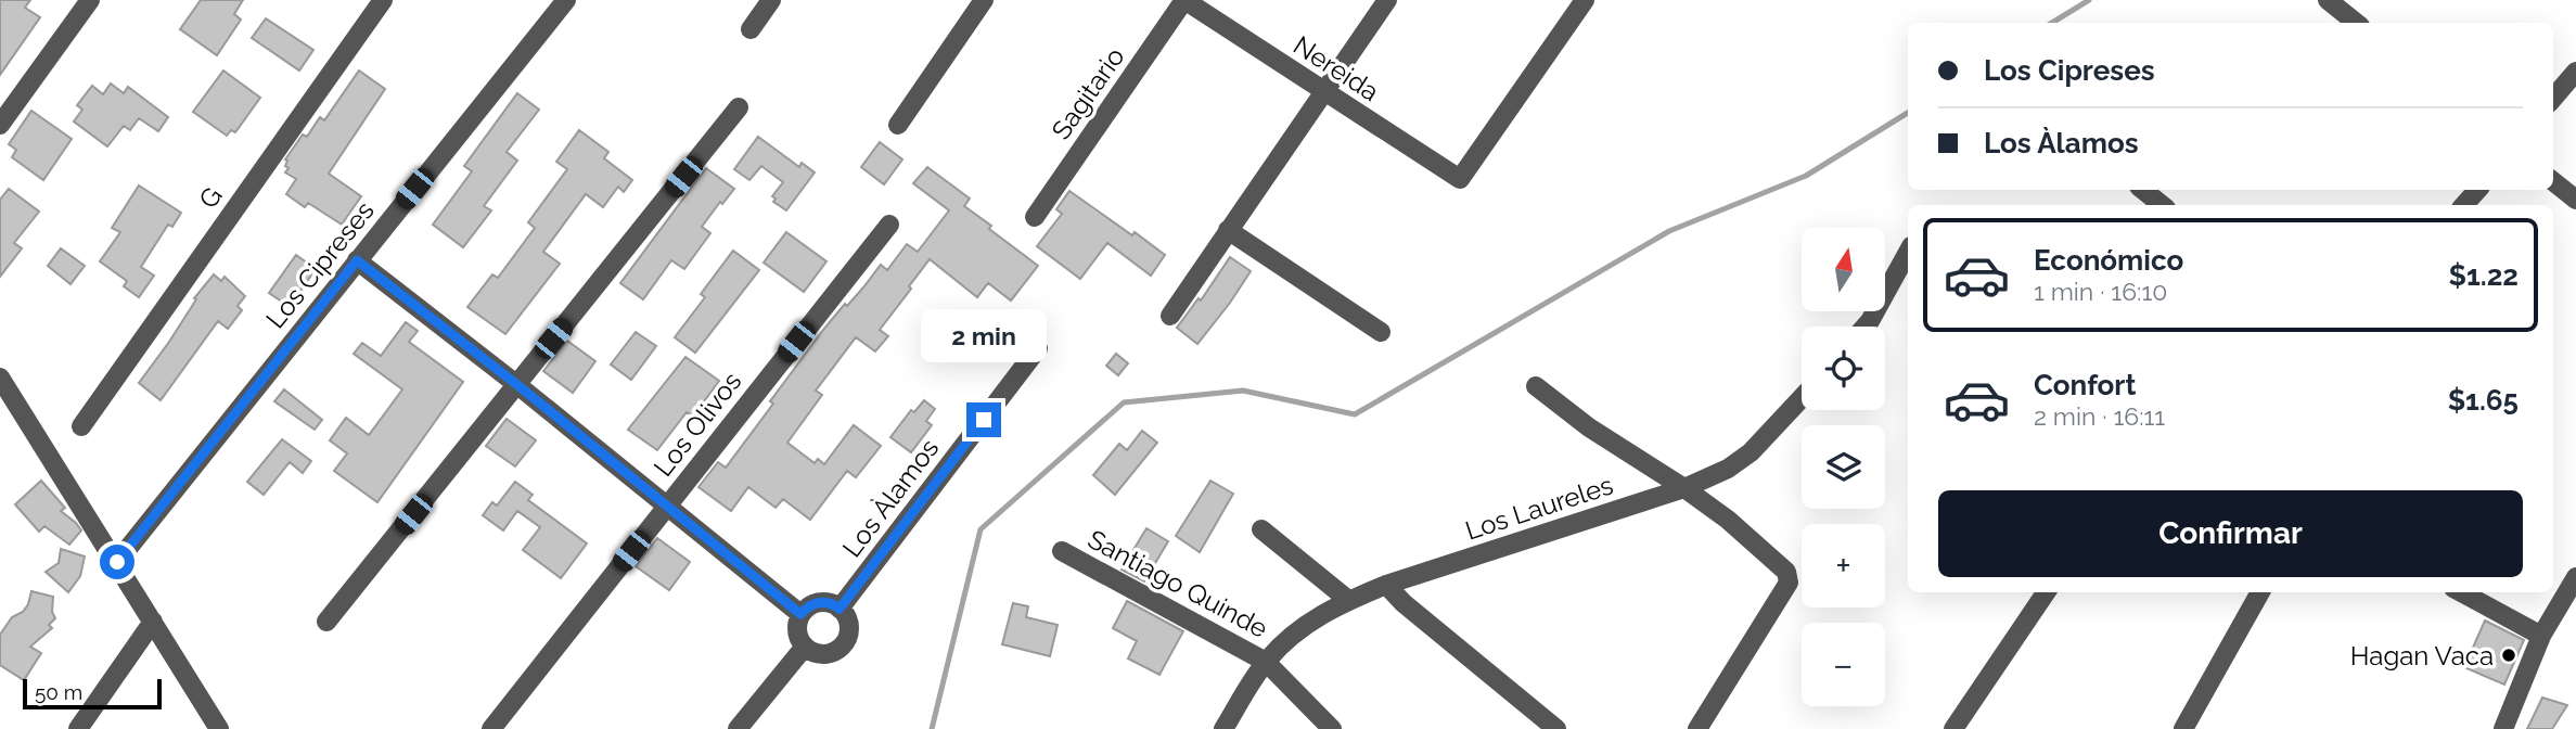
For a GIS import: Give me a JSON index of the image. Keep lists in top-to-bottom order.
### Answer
{
  "streets": {
    "street": [
      "Nereida",
      "Sagitario",
      "G",
      "Los Cipreses",
      "Los Olivos",
      "Los Àlamos",
      "Los Laureles",
      "Santiago Quinde"
    ]
  },
  "crossings": [
    ["Nereida", "Sagitario"],
    ["Los Laureles", "Santiago Quinde"]
  ],
  "places": ["Hagan Vaca"],
  "scale_bar": "50 m",
  "north": "top",
  "page": {
    "banner": ["Los Cipreses", "Los Àlamos"],
    "list": [
      {
        "name": "Económico",
        "note": "1 min · 16:10",
        "value": "$1.22"
      },
      {
        "name": "Confort",
        "note": "2 min · 16:11",
        "value": "$1.65"
      }
    ],
    "map_buttons": ["+", "−"],
    "bubble": "2 min",
    "buttons": "Confirmar",
    "scale": "50 m"
  }
}
